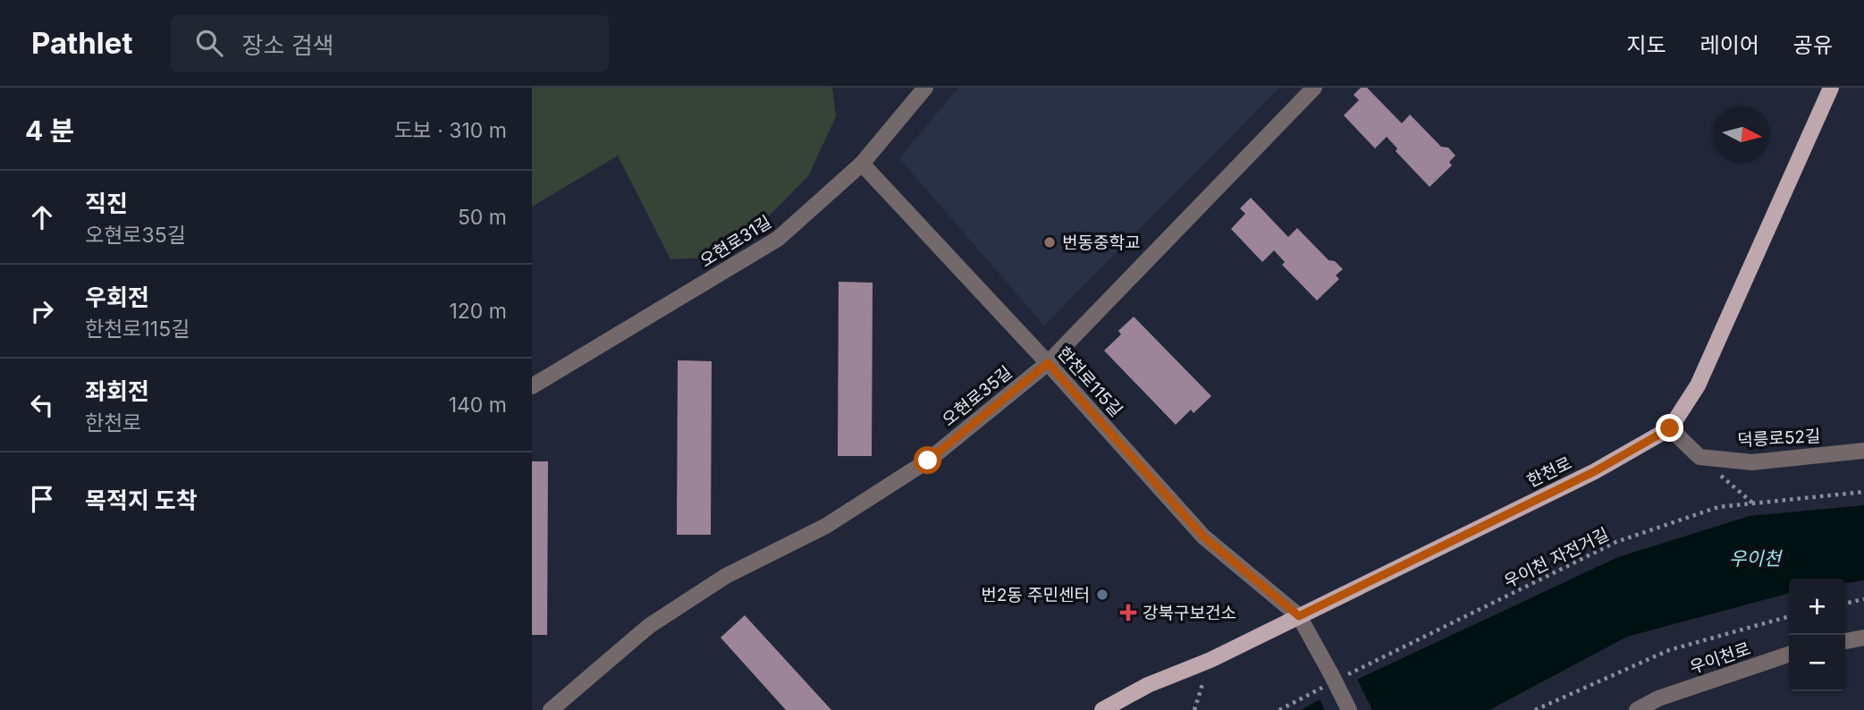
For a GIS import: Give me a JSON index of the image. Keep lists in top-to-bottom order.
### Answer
{
  "streets": {
    "main road": ["한천로"],
    "street": [
      "오현로31길",
      "한천로115길",
      "오현로35길",
      "덕릉로52길",
      "우이천로"
    ],
    "path": ["우이천 자전거길"]
  },
  "crossings": [
    ["오현로31길", "한천로115길"],
    ["한천로115길", "오현로35길"],
    ["한천로115길", "한천로"]
  ],
  "water": ["우이천"],
  "places": {
    "other": ["번동중학교", "번2동 주민센터"],
    "health": ["강북구보건소"]
  },
  "north": "right",
  "page": {
    "header": "Pathlet",
    "search": "장소 검색",
    "nav": ["지도", "레이어", "공유"],
    "heading": ["4 분", "도보 · 310 m"],
    "list": [
      ["직진", "오현로35길", "50 m"],
      ["우회전", "한천로115길", "120 m"],
      ["좌회전", "한천로", "140 m"],
      "목적지 도착"
    ],
    "map_buttons": ["+", "−"]
  }
}
